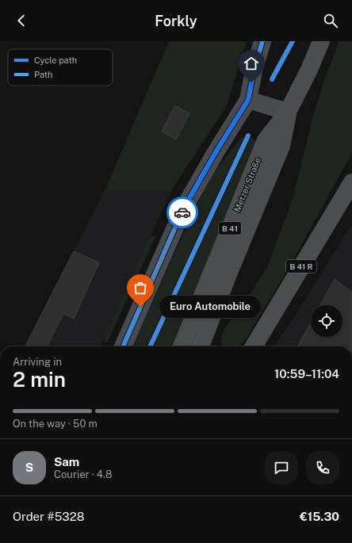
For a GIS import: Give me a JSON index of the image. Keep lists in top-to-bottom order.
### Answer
{
  "streets": {
    "main road": ["Metzer Straße", "B 41", "B 41 R"]
  },
  "places": ["Euro Automobile"],
  "legend": ["Cycle path", "Path"],
  "page": {
    "header": "Forkly",
    "bubble": "Euro Automobile",
    "heading": ["2 min", "Arriving in", "10:59–11:04"],
    "panel": [
      "Sam",
      "Courier · 4.8",
      "Order #5328",
      "€15.30"
    ],
    "bar": "On the way · 50 m",
    "round": "S"
  }
}
